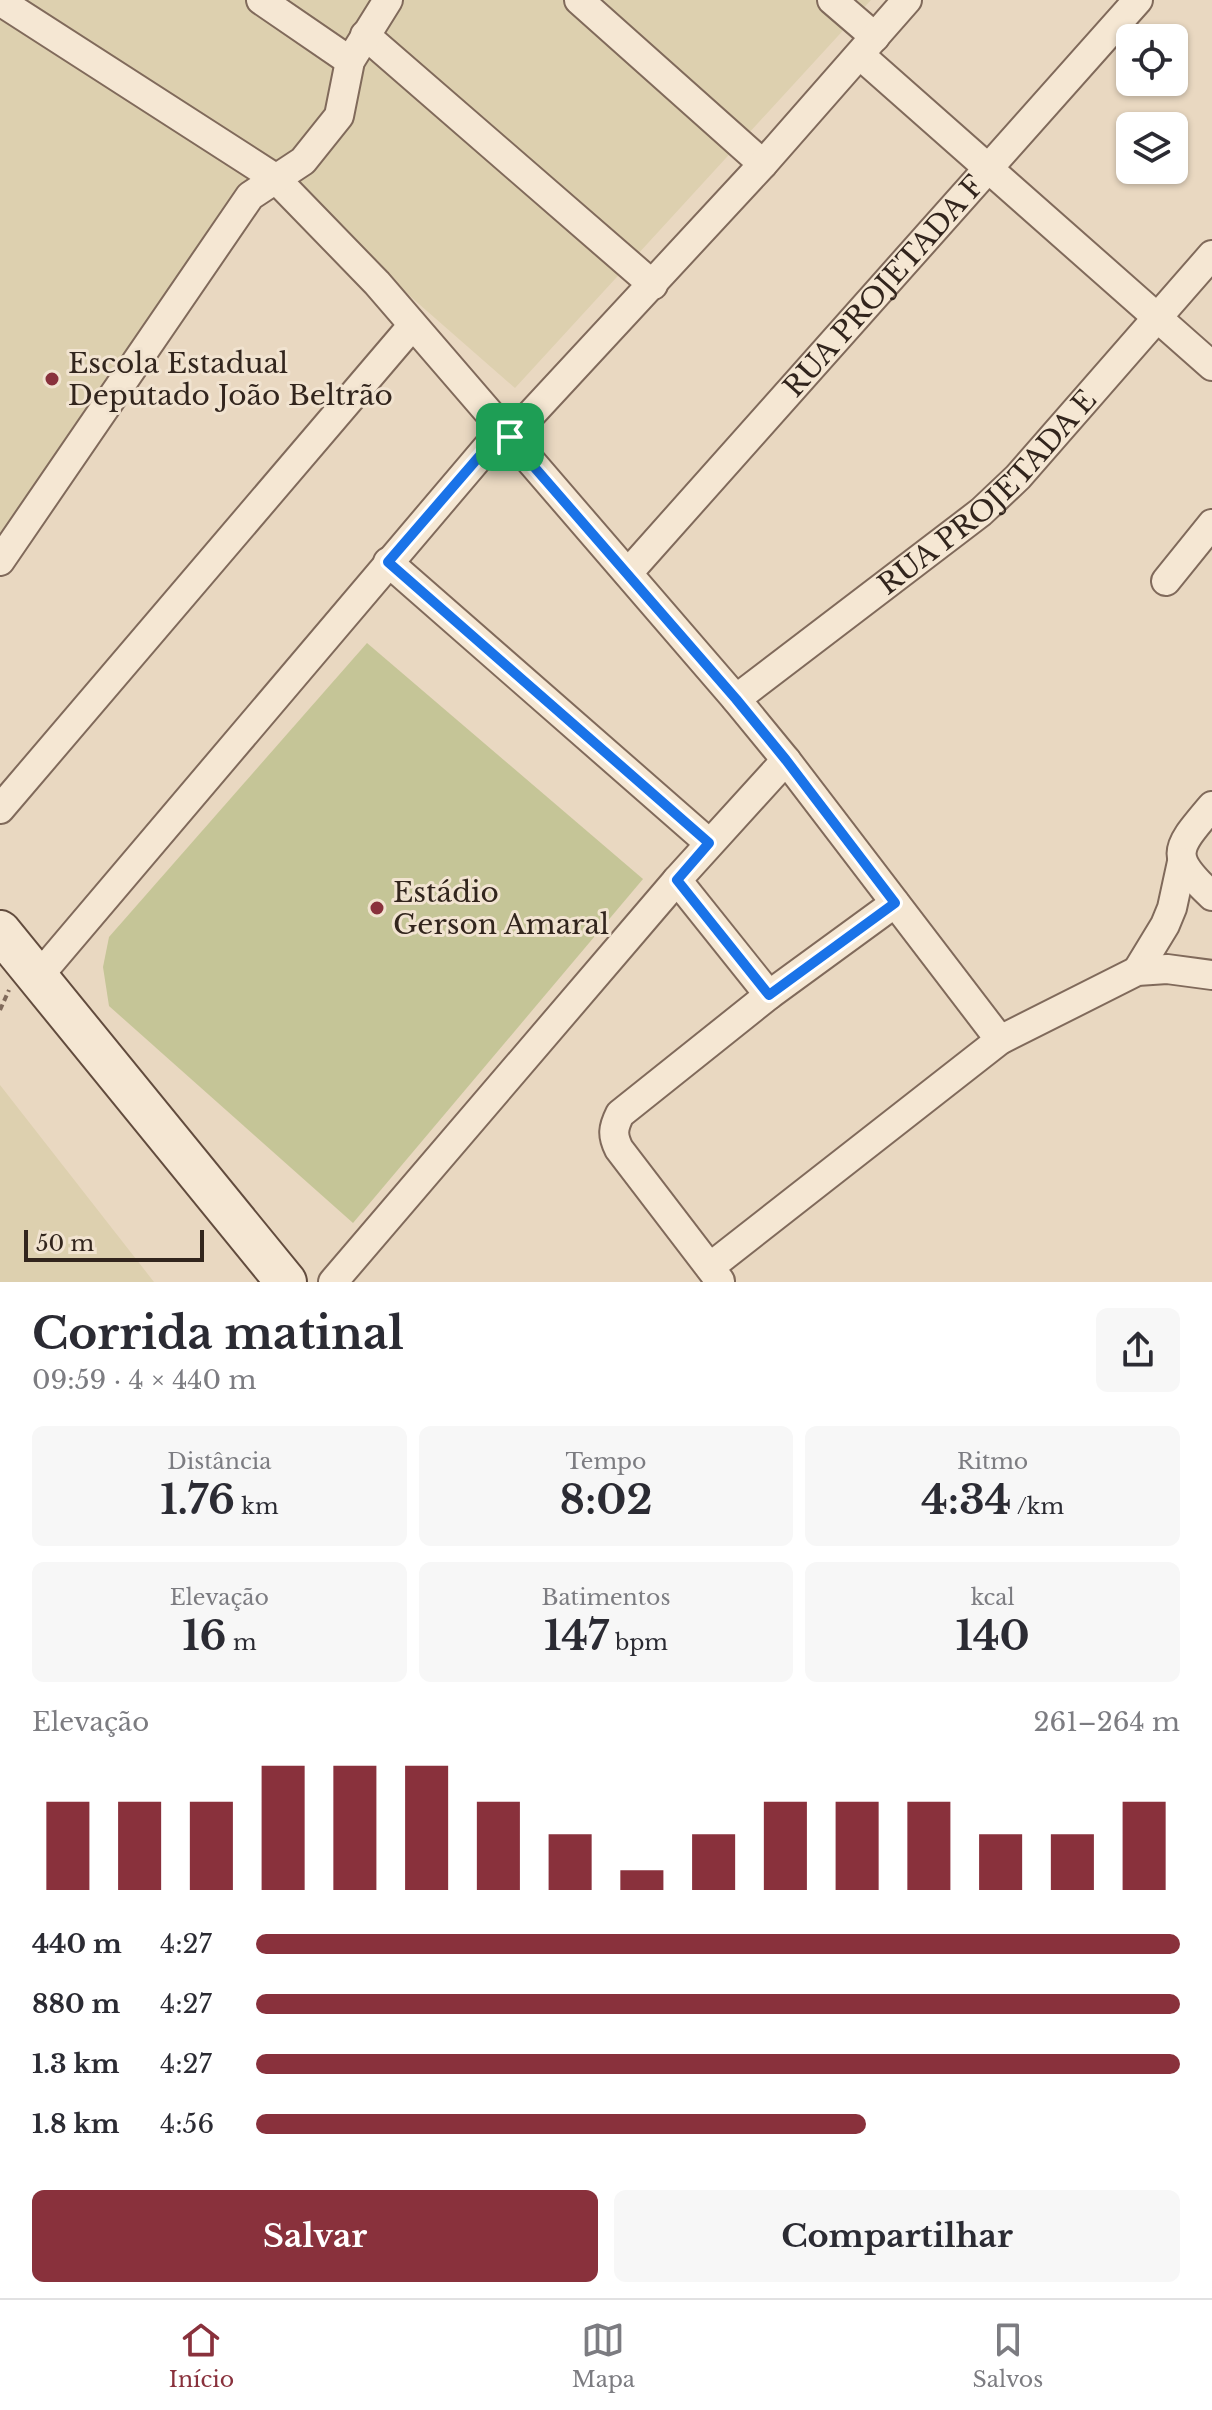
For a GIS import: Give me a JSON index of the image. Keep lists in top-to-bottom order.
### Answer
{
  "streets": {
    "street": ["RUA PROJETADA F", "RUA PROJETADA E"]
  },
  "places": ["Escola Estadual Deputado João Beltrão", "Estádio Gerson Amaral"],
  "scale_bar": "50 m",
  "page": {
    "scale": "50 m",
    "heading": ["Corrida matinal", "09:59 · 4 × 440 m"],
    "stats": [
      ["Distância", "1.76 km"],
      ["Tempo", "8:02"],
      ["Ritmo", "4:34 /km"],
      ["Elevação", "16 m"],
      ["Batimentos", "147 bpm"],
      ["kcal", "140"]
    ],
    "chart": ["Elevação", "261–264 m"],
    "list": [
      {
        "name": "440 m",
        "note": "4:27"
      },
      {
        "name": "880 m",
        "note": "4:27"
      },
      {
        "name": "1.3 km",
        "note": "4:27"
      },
      {
        "name": "1.8 km",
        "note": "4:56"
      }
    ],
    "buttons": ["Salvar", "Compartilhar"],
    "tabs": ["Início", "Mapa", "Salvos"]
  }
}
